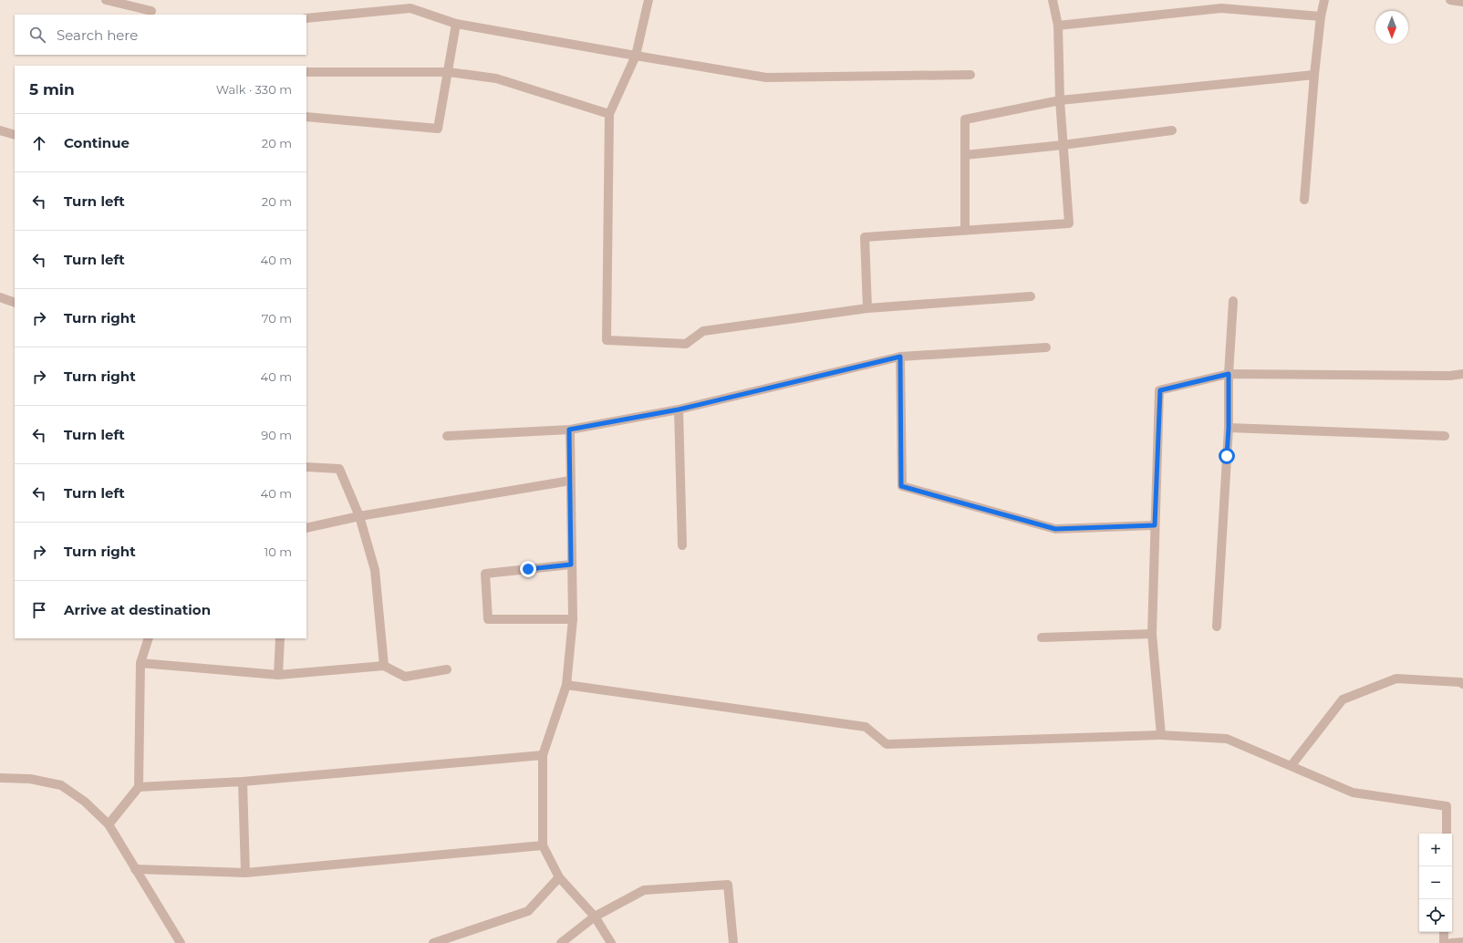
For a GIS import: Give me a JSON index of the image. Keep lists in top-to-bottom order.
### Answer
{
  "north": "bottom",
  "page": {
    "search": "Search here",
    "heading": ["5 min", "Walk · 330 m"],
    "list": [
      ["Continue", "20 m"],
      ["Turn left", "20 m"],
      ["Turn left", "40 m"],
      ["Turn right", "70 m"],
      ["Turn right", "40 m"],
      ["Turn left", "90 m"],
      ["Turn left", "40 m"],
      ["Turn right", "10 m"],
      "Arrive at destination"
    ],
    "map_buttons": ["+", "−"]
  }
}
